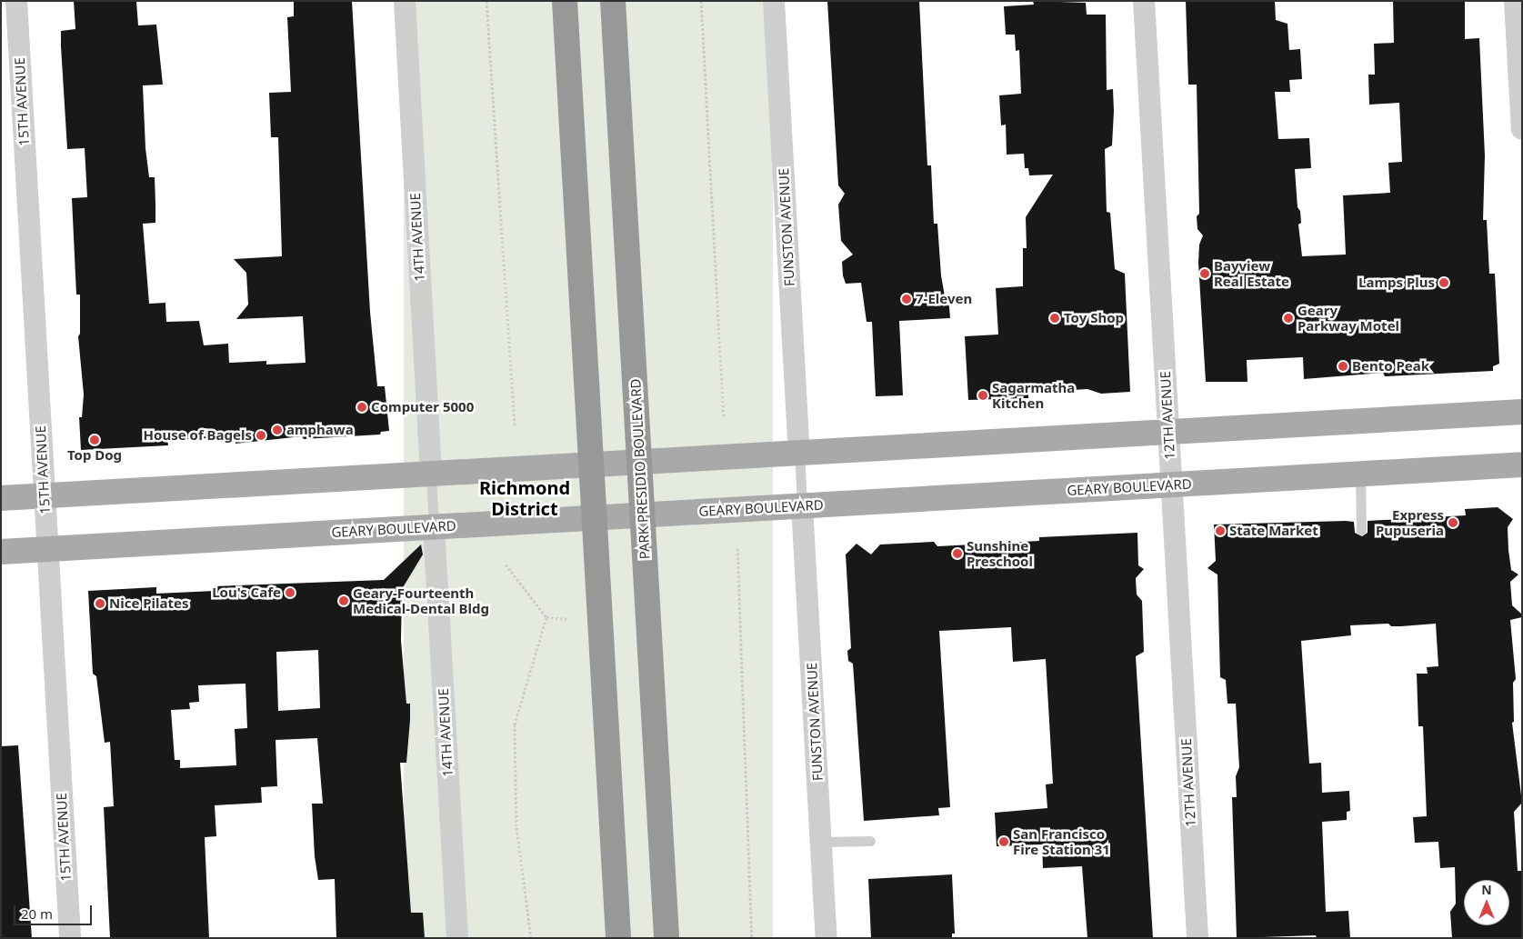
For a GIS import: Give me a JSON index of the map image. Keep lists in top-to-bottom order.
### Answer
{
  "streets": {
    "highway": ["PARK PRESIDIO BOULEVARD"],
    "main road": ["GEARY BOULEVARD"],
    "street": [
      "15TH AVENUE",
      "FUNSTON AVENUE",
      "14TH AVENUE",
      "12TH AVENUE"
    ]
  },
  "crossings": [
    ["15TH AVENUE", "GEARY BOULEVARD"],
    ["FUNSTON AVENUE", "GEARY BOULEVARD"],
    ["14TH AVENUE", "GEARY BOULEVARD"],
    ["12TH AVENUE", "GEARY BOULEVARD"],
    ["PARK PRESIDIO BOULEVARD", "GEARY BOULEVARD"]
  ],
  "districts": ["Richmond District"],
  "places": [
    "Bayview Real Estate",
    "Lamps Plus",
    "7-Eleven",
    "Toy Shop",
    "Geary Parkway Motel",
    "Bento Peak",
    "Sagarmatha Kitchen",
    "Computer 5000",
    "amphawa",
    "House of Bagels",
    "Top Dog",
    "Express Pupuseria",
    "State Market",
    "Sunshine Preschool",
    "Lou's Cafe",
    "Geary-Fourteenth Medical-Dental Bldg",
    "Nice Pilates",
    "San Francisco Fire Station 31"
  ],
  "scale_bar": "20 m",
  "north": "top"
}
